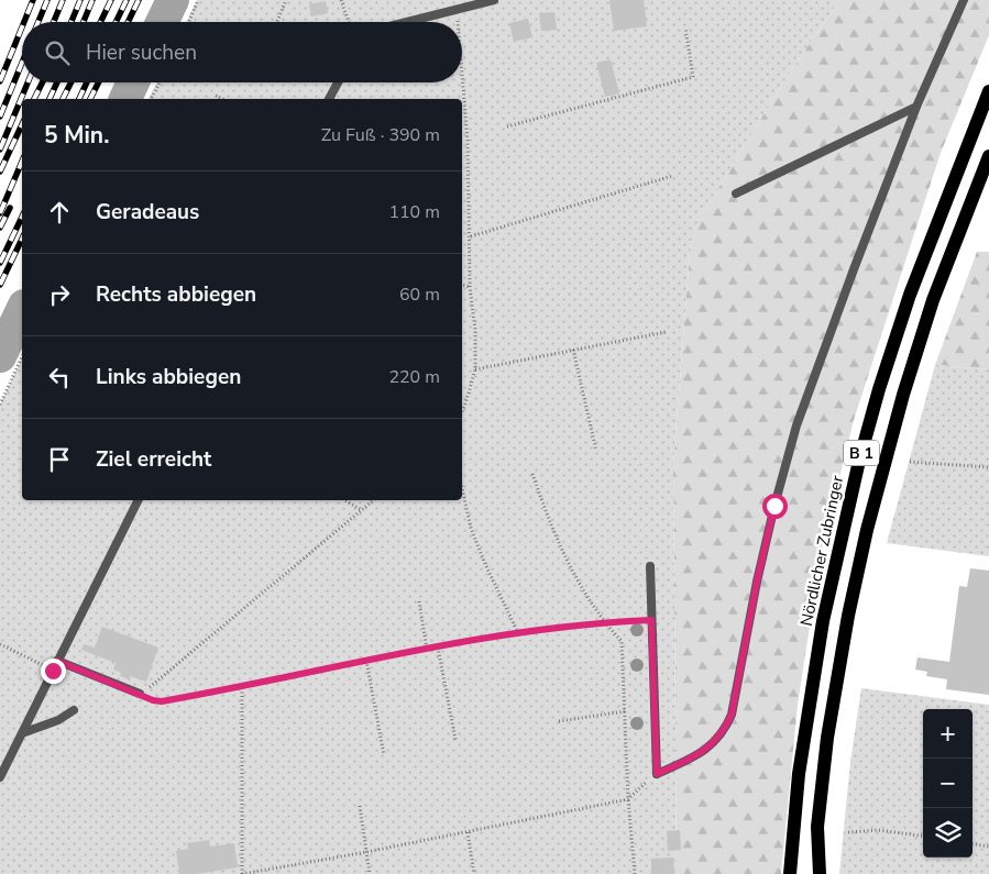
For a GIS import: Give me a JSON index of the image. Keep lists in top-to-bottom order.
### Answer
{
  "streets": {
    "main road": ["B 1", "Nördlicher Zubringer"]
  },
  "page": {
    "search": "Hier suchen",
    "heading": ["5 Min.", "Zu Fuß · 390 m"],
    "list": [
      ["Geradeaus", "110 m"],
      ["Rechts abbiegen", "60 m"],
      ["Links abbiegen", "220 m"],
      "Ziel erreicht"
    ],
    "map_buttons": ["+", "−"]
  }
}
